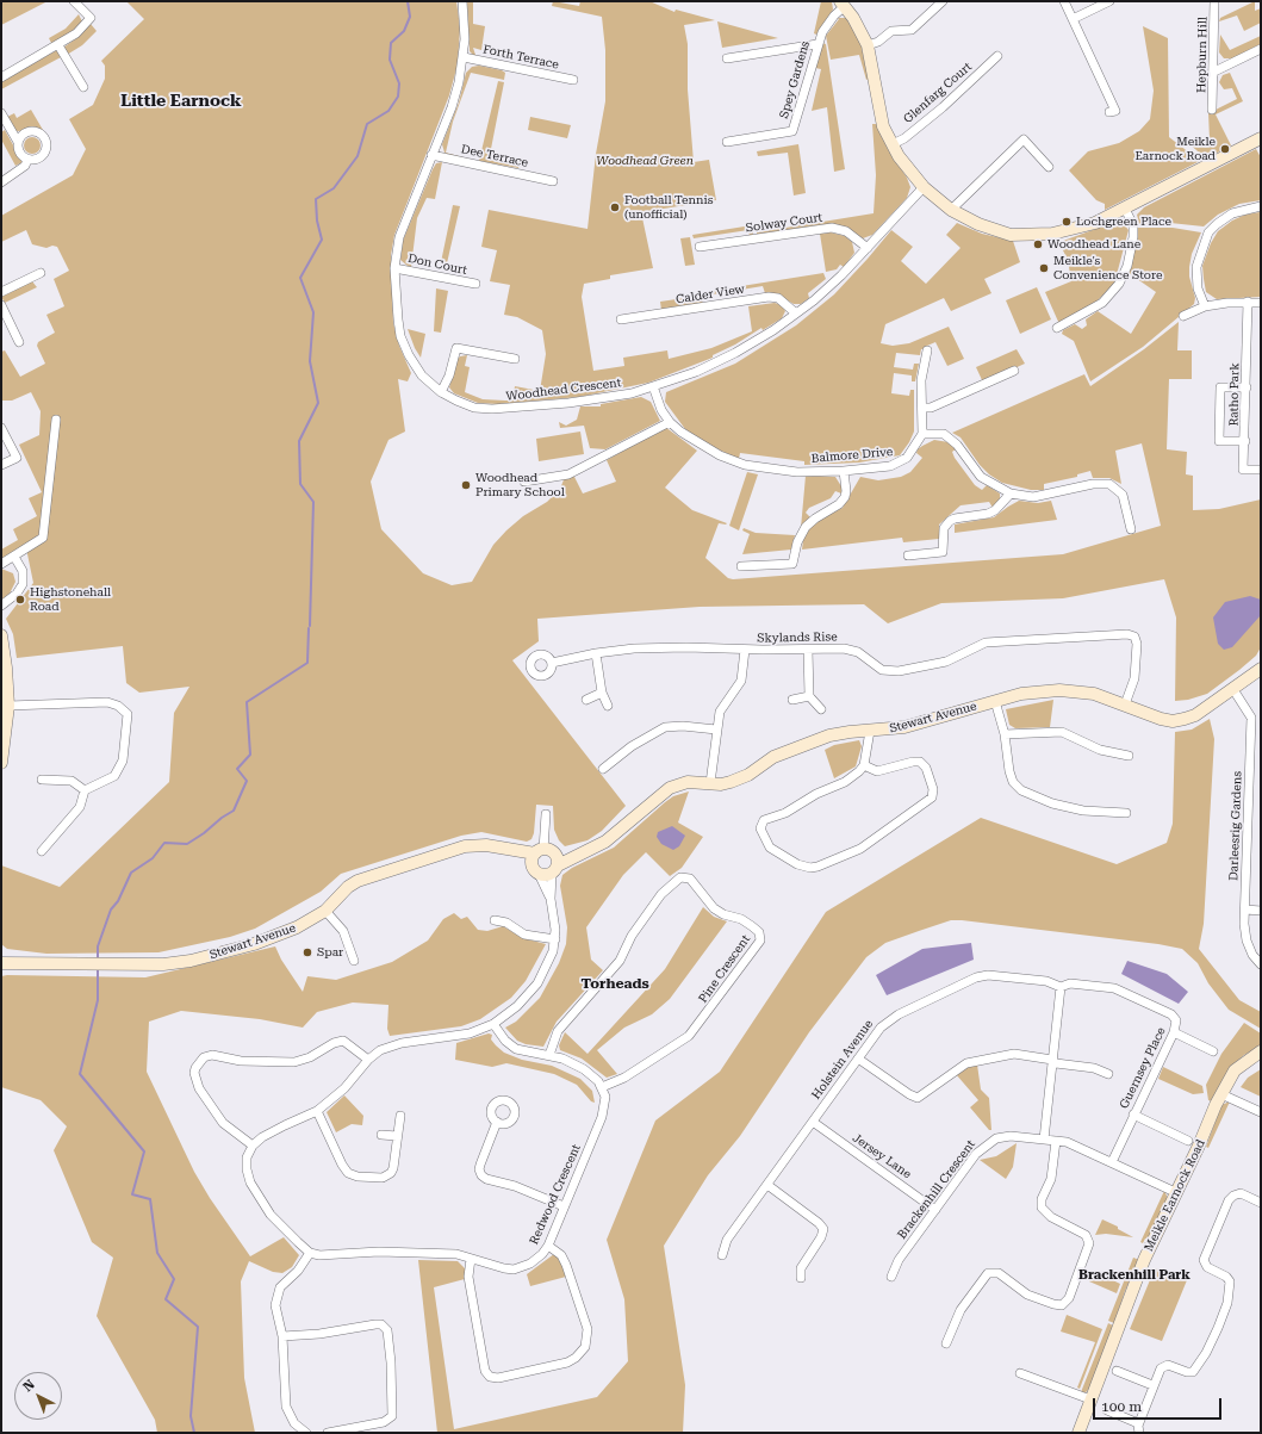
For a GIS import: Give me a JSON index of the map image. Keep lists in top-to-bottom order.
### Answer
{
  "streets": {
    "street": [
      "Hepburn Hill",
      "Forth Terrace",
      "Spey Gardens",
      "Glenfarg Court",
      "Dee Terrace",
      "Solway Court",
      "Don Court",
      "Calder View",
      "Woodhead Crescent",
      "Ratho Park",
      "Balmore Drive",
      "Skylands Rise",
      "Stewart Avenue",
      "Darleesrig Gardens",
      "Pine Crescent",
      "Holstein Avenue",
      "Guernsey Place",
      "Jersey Lane",
      "Brackenhill Crescent",
      "Redwood Crescent",
      "Meikle Earnock Road"
    ]
  },
  "crossings": [
    ["Forth Terrace", "Woodhead Crescent"],
    ["Dee Terrace", "Woodhead Crescent"],
    ["Solway Court", "Woodhead Crescent"],
    ["Don Court", "Woodhead Crescent"],
    ["Calder View", "Woodhead Crescent"],
    ["Woodhead Crescent", "Balmore Drive"],
    ["Skylands Rise", "Stewart Avenue"],
    ["Stewart Avenue", "Darleesrig Gardens"],
    ["Pine Crescent", "Redwood Crescent"],
    ["Holstein Avenue", "Guernsey Place"],
    ["Holstein Avenue", "Jersey Lane"],
    ["Guernsey Place", "Brackenhill Crescent"],
    ["Jersey Lane", "Brackenhill Crescent"],
    ["Brackenhill Crescent", "Meikle Earnock Road"]
  ],
  "districts": ["Little Earnock", "Torheads", "Brackenhill Park"],
  "parks": ["Woodhead Green"],
  "places": [
    "Meikle Earnock Road",
    "Football Tennis (unofficial)",
    "Lochgreen Place",
    "Woodhead Lane",
    "Meikle's Convenience Store",
    "Woodhead Primary School",
    "Highstonehall Road",
    "Spar"
  ],
  "scale_bar": "100 m",
  "north": "top left"
}
